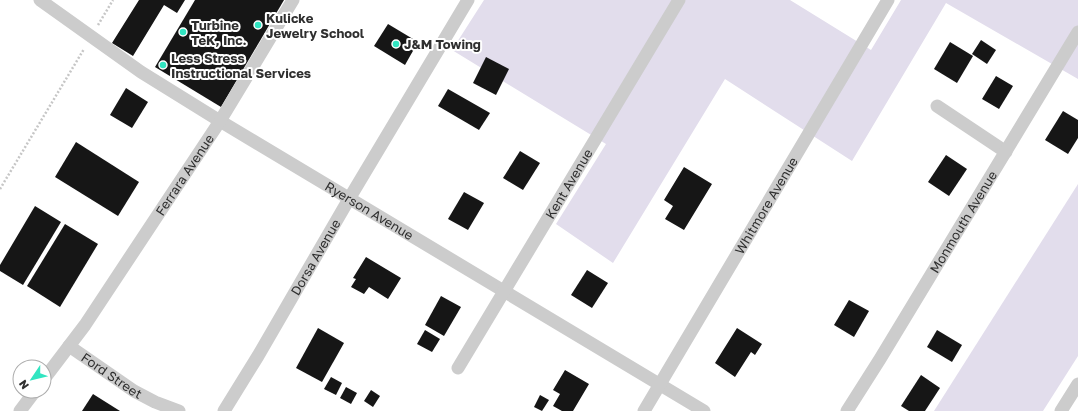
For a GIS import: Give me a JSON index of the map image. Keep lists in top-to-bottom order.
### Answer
{
  "streets": {
    "street": [
      "Ferrara Avenue",
      "Kent Avenue",
      "Whitmore Avenue",
      "Ryerson Avenue",
      "Monmouth Avenue",
      "Dorsa Avenue",
      "Ford Street"
    ]
  },
  "crossings": [
    ["Ferrara Avenue", "Ryerson Avenue"],
    ["Ferrara Avenue", "Ford Street"],
    ["Kent Avenue", "Ryerson Avenue"],
    ["Whitmore Avenue", "Ryerson Avenue"],
    ["Ryerson Avenue", "Dorsa Avenue"]
  ],
  "places": [
    "Kulicke Jewelry School",
    "Turbine TeK, Inc.",
    "J&M Towing",
    "Less Stress Instructional Services"
  ],
  "north": "bottom left"
}
